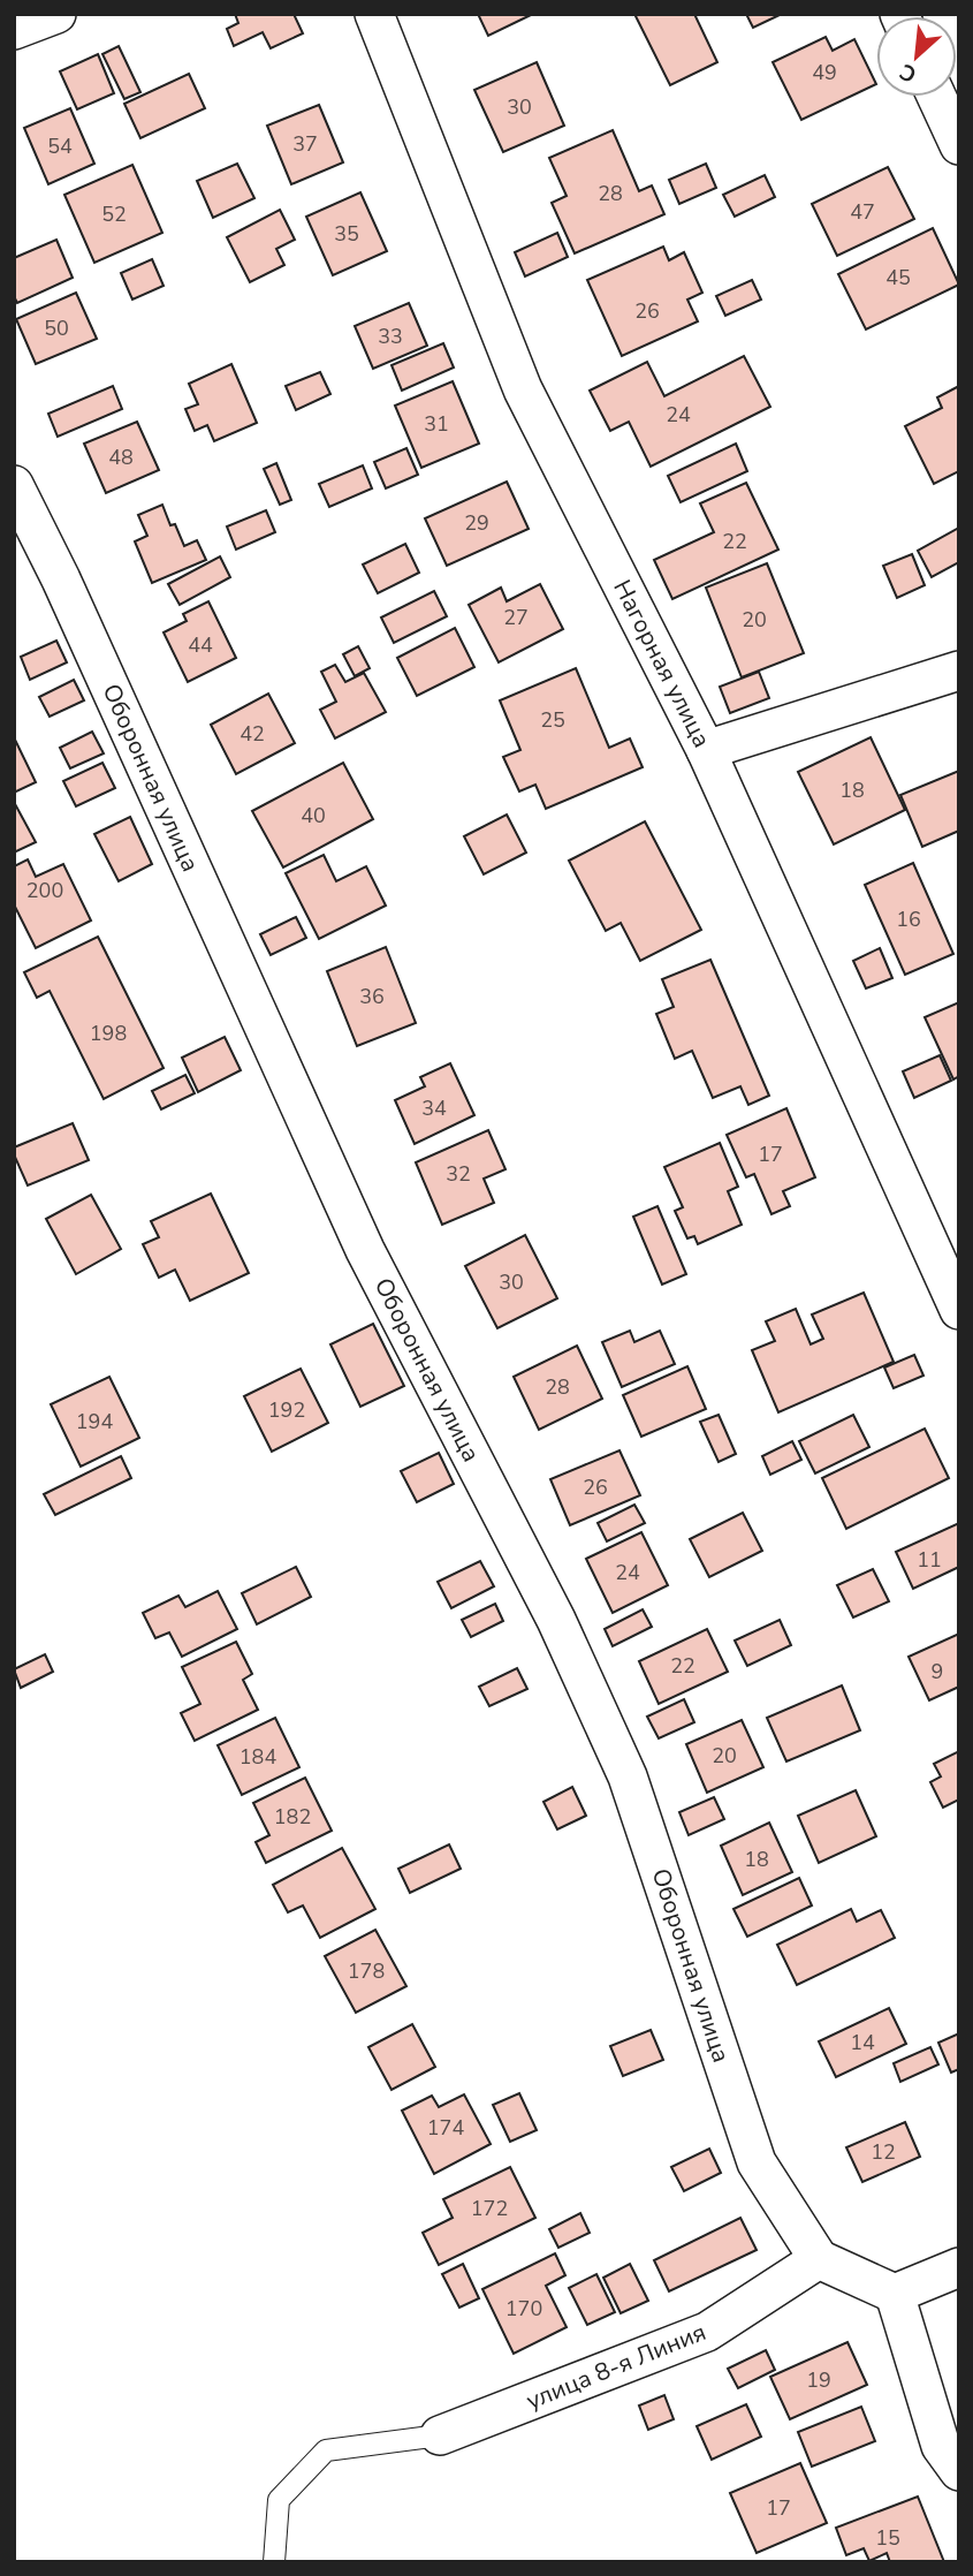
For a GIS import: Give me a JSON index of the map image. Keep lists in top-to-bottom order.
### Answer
{
  "streets": {
    "street": ["Нагорная улица", "Оборонная улица", "улица 8-я Линия"]
  },
  "crossings": [
    ["Оборонная улица", "улица 8-я Линия"]
  ],
  "house_numbers": [
    "49",
    "30",
    "37",
    "54",
    "28",
    "47",
    "52",
    "35",
    "45",
    "26",
    "50",
    "33",
    "24",
    "31",
    "48",
    "29",
    "22",
    "27",
    "20",
    "44",
    "25",
    "42",
    "18",
    "40",
    "200",
    "16",
    "36",
    "198",
    "34",
    "17",
    "32",
    "30",
    "28",
    "192",
    "194",
    "26",
    "11",
    "24",
    "22",
    "9",
    "20",
    "184",
    "182",
    "18",
    "178",
    "14",
    "174",
    "12",
    "172",
    "170",
    "19",
    "17",
    "15"
  ],
  "north": "bottom left"
}
